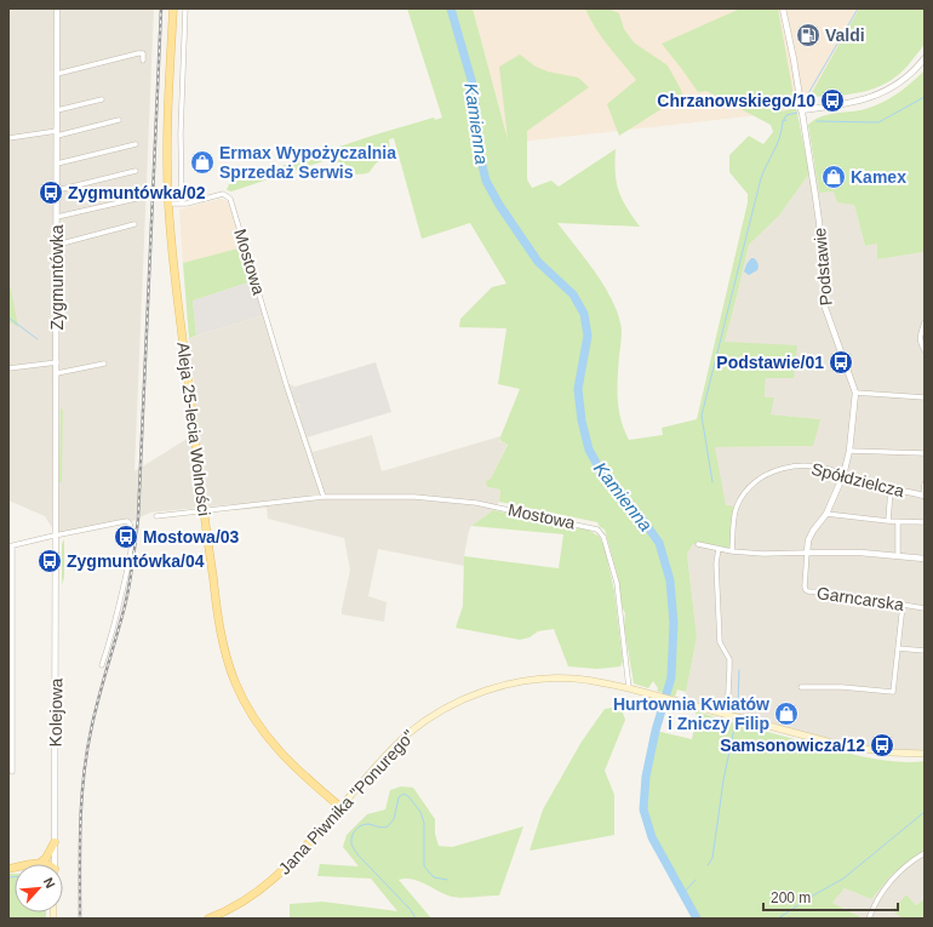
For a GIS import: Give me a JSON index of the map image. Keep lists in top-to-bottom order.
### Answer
{
  "streets": {
    "main road": ["Aleja 25-lecia Wolności", "Jana Piwnika \"Ponurego\""],
    "street": [
      "Mostowa",
      "Podstawie",
      "Zygmuntówka",
      "Spółdzielcza",
      "Garncarska",
      "Kolejowa"
    ]
  },
  "crossings": [
    ["Mostowa", "Aleja 25-lecia Wolności"],
    ["Mostowa", "Jana Piwnika \"Ponurego\""],
    ["Zygmuntówka", "Kolejowa"],
    ["Aleja 25-lecia Wolności", "Jana Piwnika \"Ponurego\""]
  ],
  "water": ["Kamienna"],
  "places": {
    "fuel station": ["Valdi"],
    "bus stop": [
      "Chrzanowskiego/10",
      "Zygmuntówka/02",
      "Podstawie/01",
      "Mostowa/03",
      "Zygmuntówka/04",
      "Samsonowicza/12"
    ],
    "shop": ["Ermax Wypożyczalnia Sprzedaż Serwis", "Kamex", "Hurtownia Kwiatów i Zniczy Filip"]
  },
  "scale_bar": "200 m",
  "north": "top right"
}
